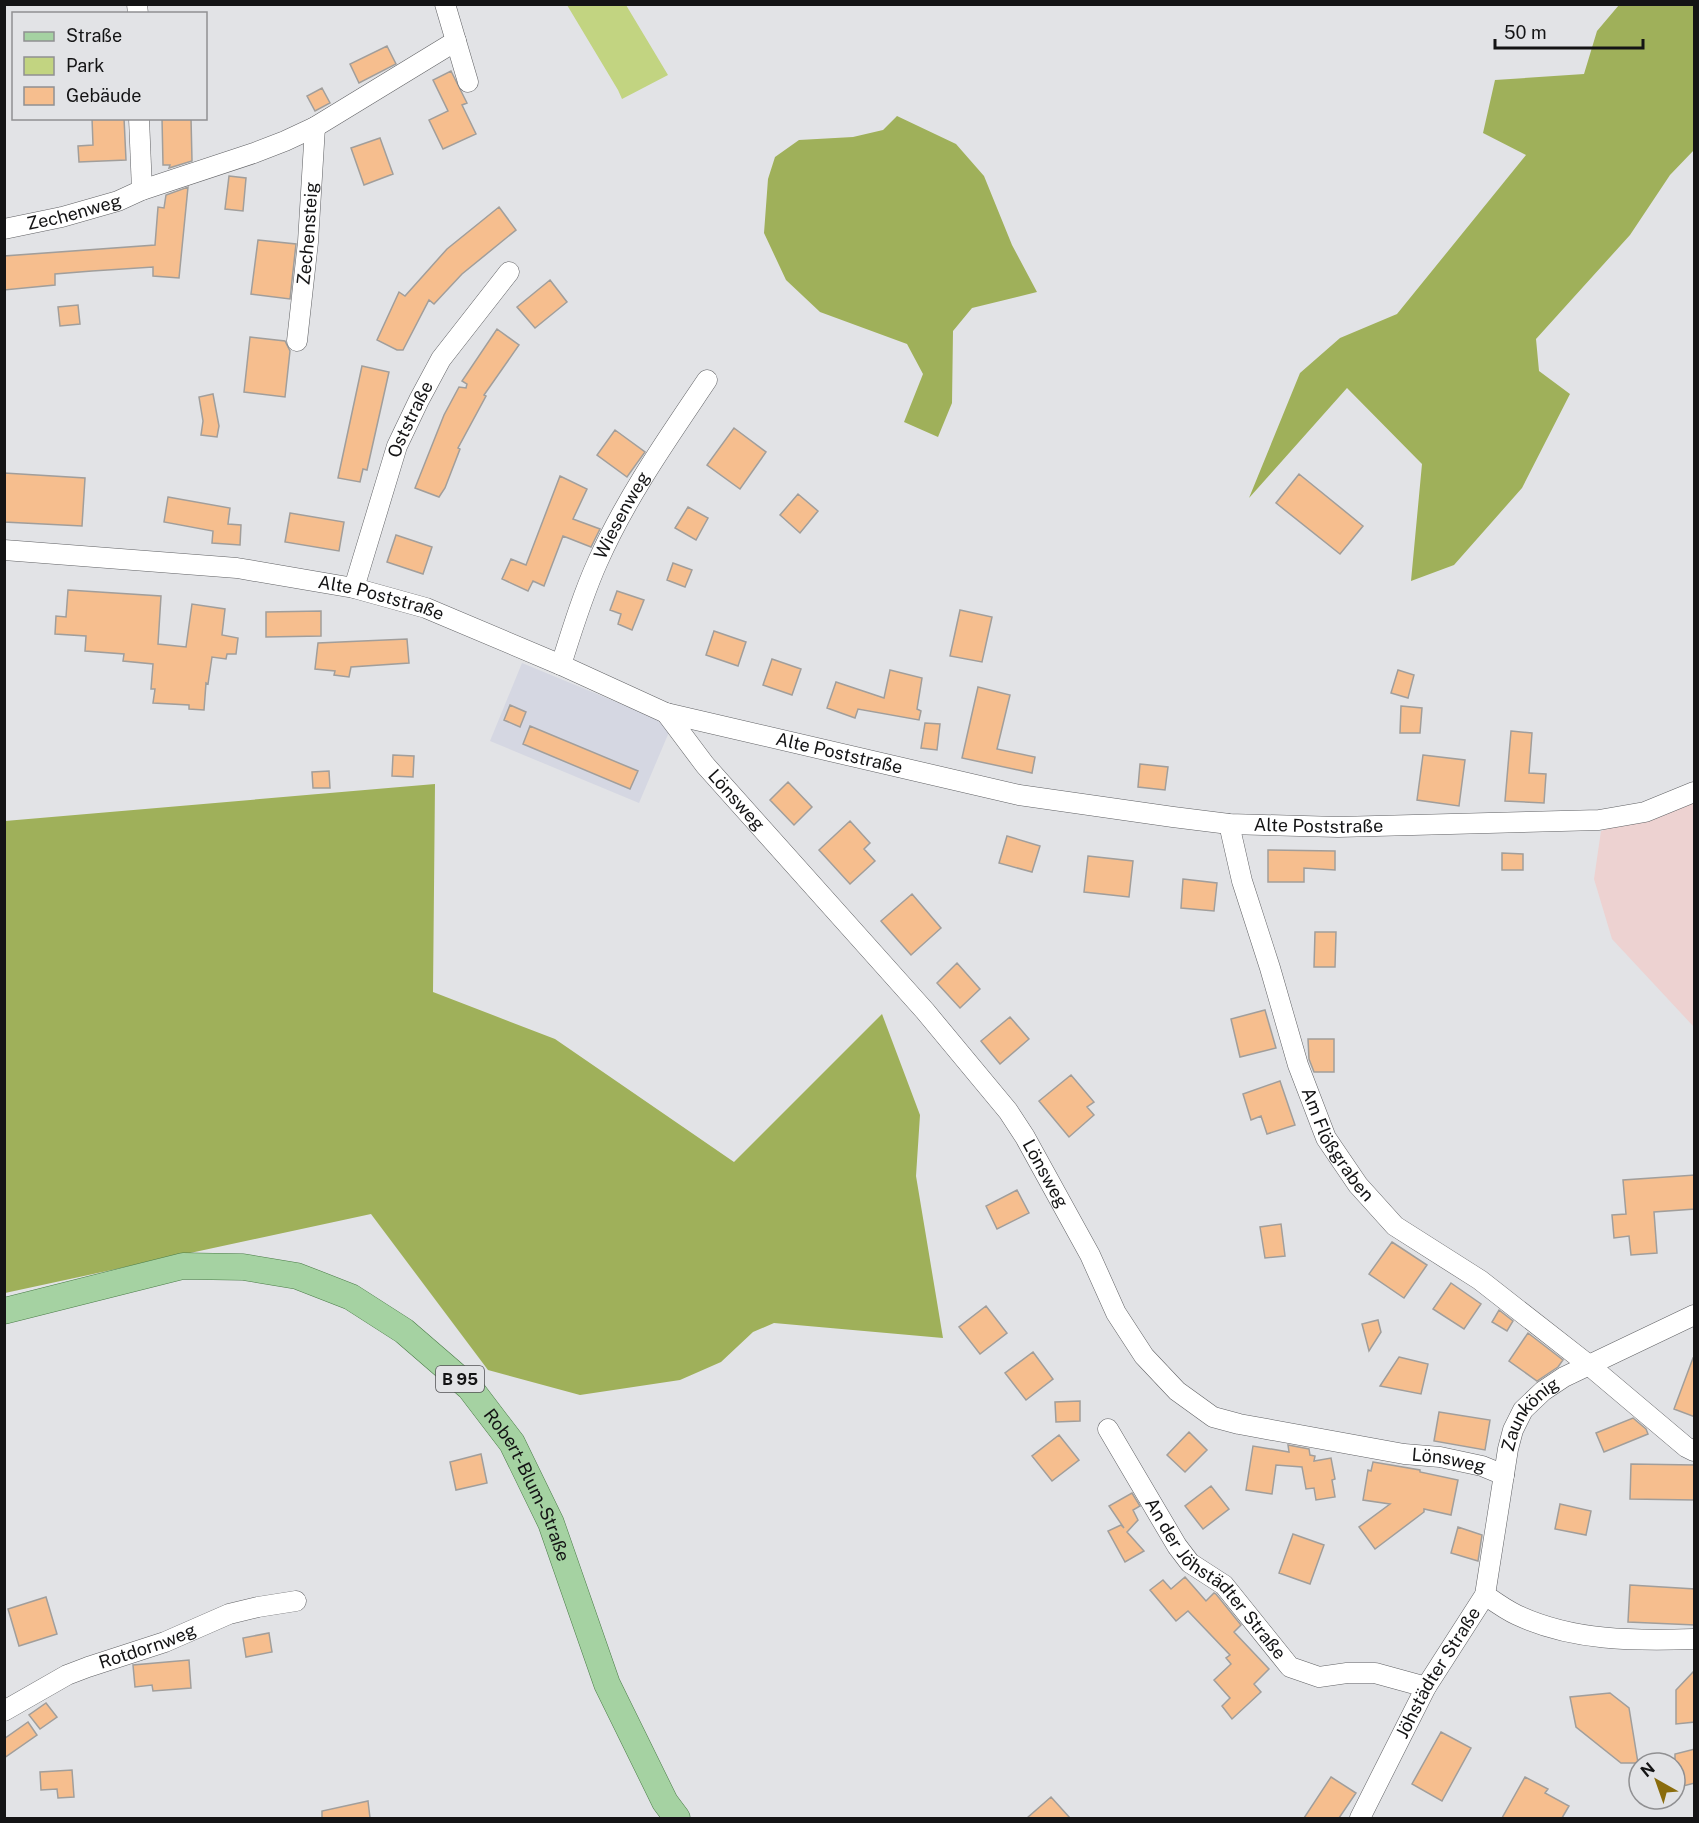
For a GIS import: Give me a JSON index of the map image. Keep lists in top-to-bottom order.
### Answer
{
  "streets": {
    "main road": ["B 95", "Robert-Blum-Straße"],
    "street": [
      "Zechenweg",
      "Zechensteig",
      "Oststraße",
      "Wiesenweg",
      "Alte Poststraße",
      "Lönsweg",
      "Am Flößgraben",
      "Zaunkönig",
      "An der Jöhstädter Straße",
      "Rotdornweg",
      "Jöhstädter Straße"
    ]
  },
  "crossings": [
    ["Zechenweg", "Zechensteig"],
    ["Oststraße", "Alte Poststraße"],
    ["Wiesenweg", "Alte Poststraße"],
    ["Alte Poststraße", "Lönsweg"],
    ["Alte Poststraße", "Am Flößgraben"],
    ["Lönsweg", "Zaunkönig"],
    ["Am Flößgraben", "Zaunkönig"],
    ["Zaunkönig", "Jöhstädter Straße"],
    ["An der Jöhstädter Straße", "Jöhstädter Straße"]
  ],
  "legend": ["Straße", "Park", "Gebäude"],
  "scale_bar": "50 m",
  "north": "top left"
}
